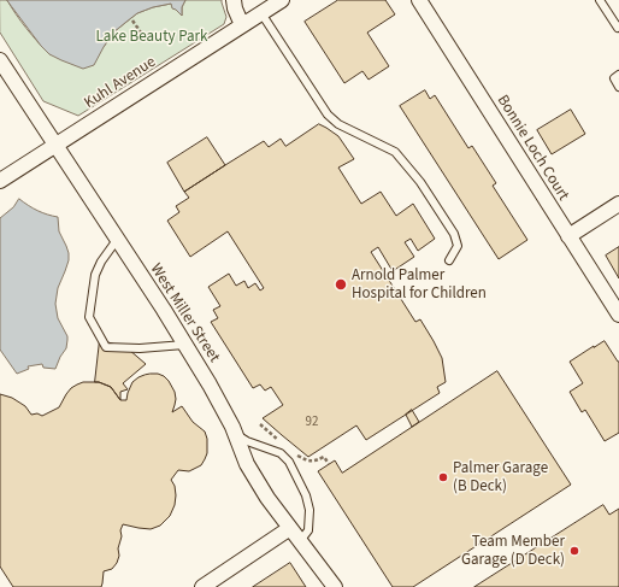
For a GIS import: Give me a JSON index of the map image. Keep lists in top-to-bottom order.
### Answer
{
  "streets": {
    "street": ["Kuhl Avenue", "Bonnie Loch Court", "West Miller Street"]
  },
  "crossings": [
    ["Kuhl Avenue", "West Miller Street"]
  ],
  "parks": ["Lake Beauty Park"],
  "places": ["Arnold Palmer Hospital for Children", "Palmer Garage (B Deck)", "Team Member Garage (D Deck)"],
  "house_numbers": ["92"]
}
